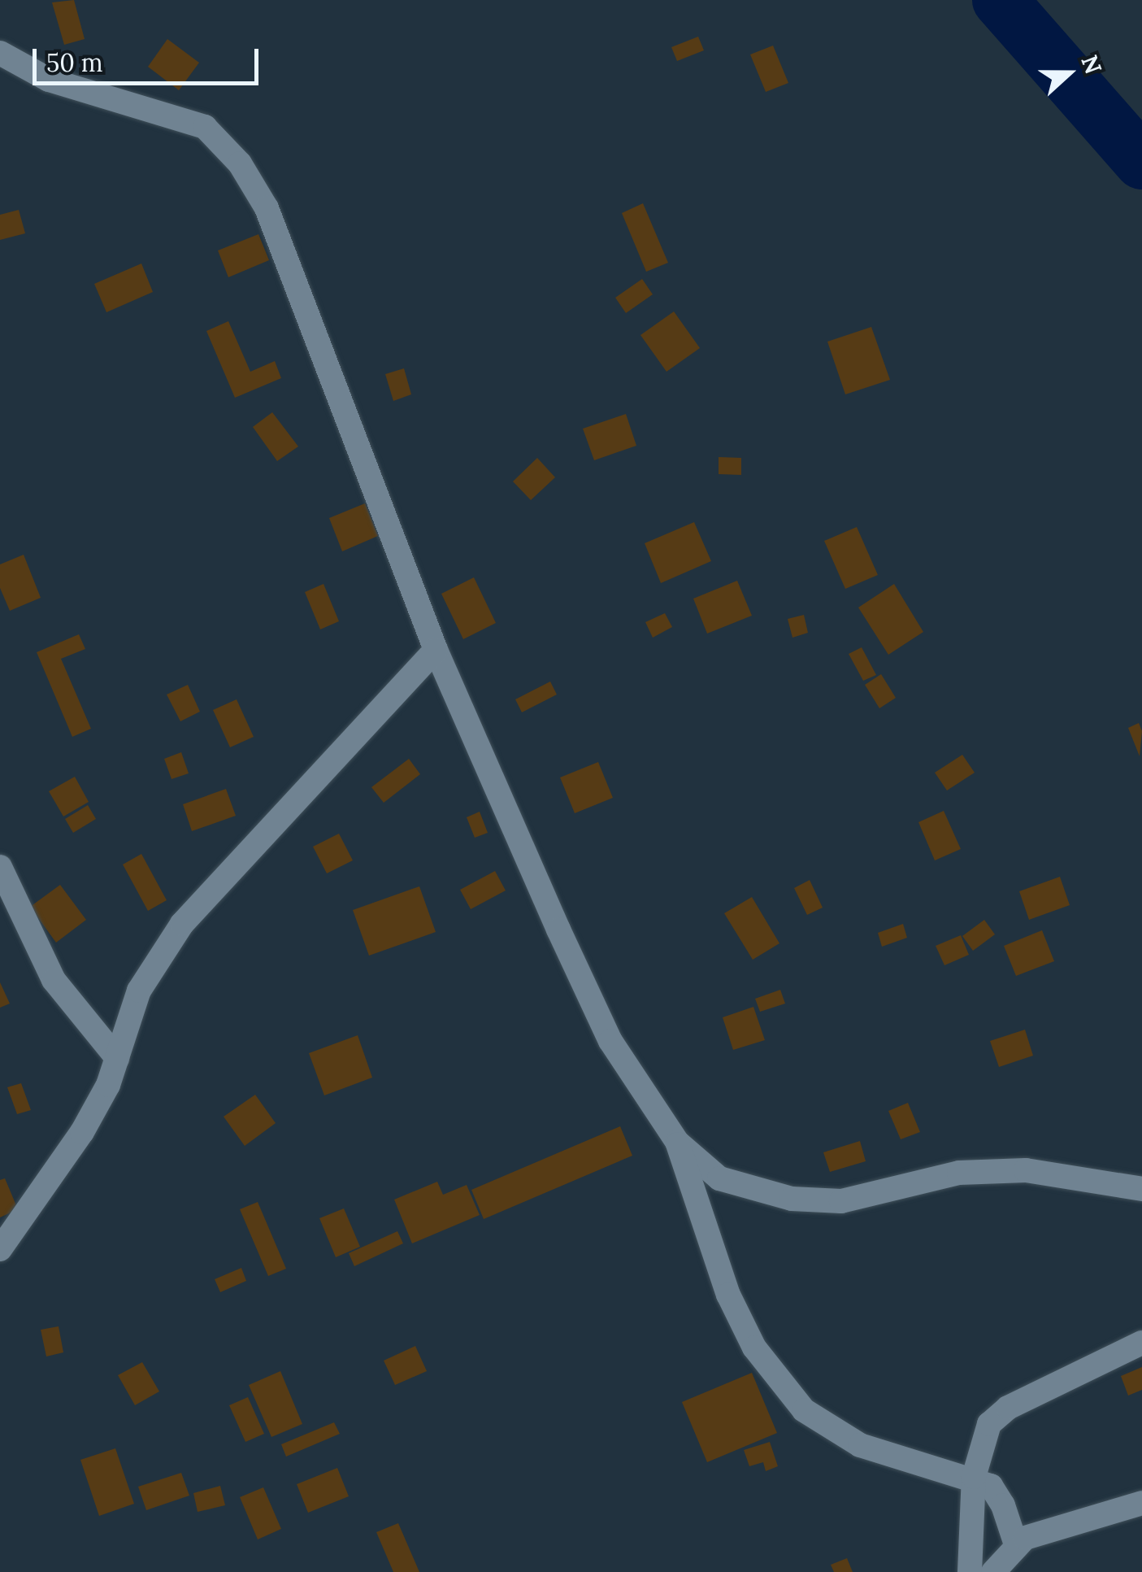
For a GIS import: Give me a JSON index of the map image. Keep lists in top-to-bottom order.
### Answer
{
  "scale_bar": "50 m",
  "north": "right"
}
